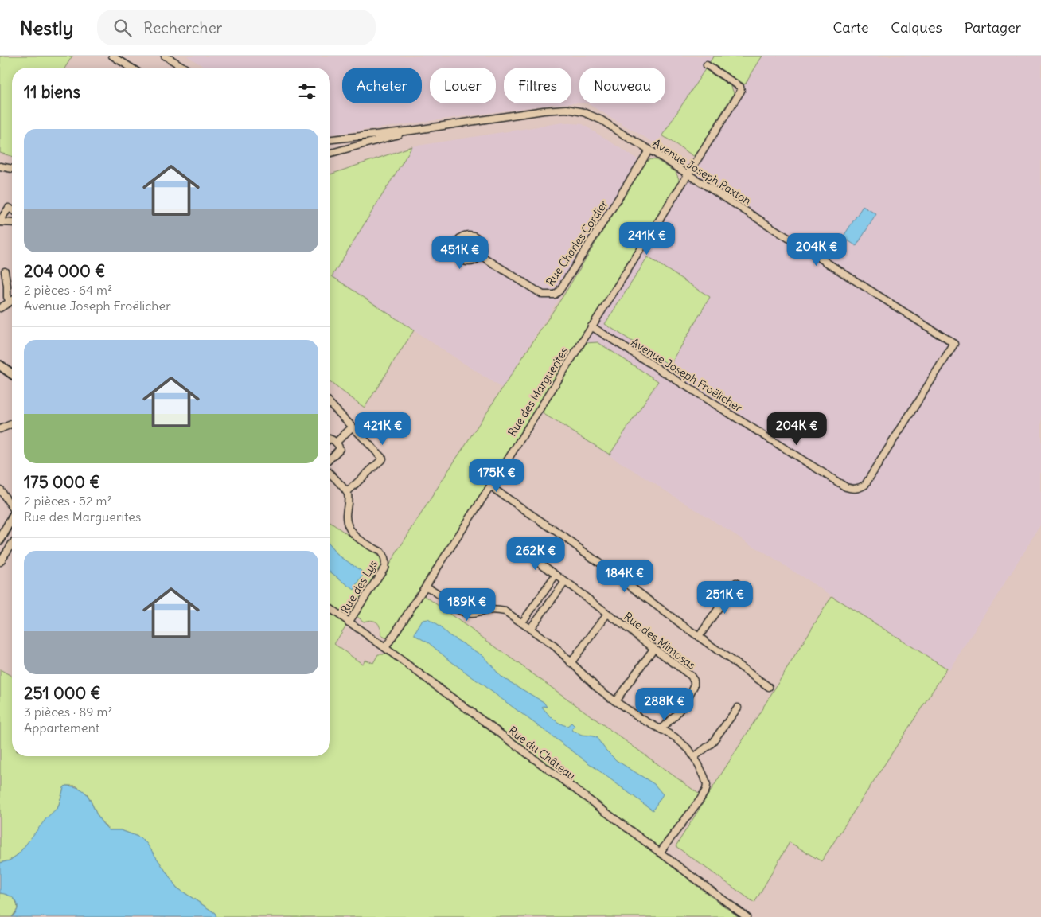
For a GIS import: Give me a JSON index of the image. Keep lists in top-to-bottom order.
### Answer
{
  "streets": {
    "street": [
      "Avenue Joseph Paxton",
      "Rue Charles Cordier",
      "Avenue Joseph Froëlicher",
      "Rue des Marguerites",
      "Rue des Lys",
      "Rue des Mimosas",
      "Rue du Château"
    ]
  },
  "crossings": [
    ["Avenue Joseph Paxton", "Rue Charles Cordier"],
    ["Avenue Joseph Paxton", "Avenue Joseph Froëlicher"],
    ["Avenue Joseph Froëlicher", "Rue des Marguerites"],
    ["Rue des Marguerites", "Rue du Château"],
    ["Rue des Lys", "Rue du Château"]
  ],
  "page": {
    "header": "Nestly",
    "search": "Rechercher",
    "nav": ["Carte", "Calques", "Partager"],
    "chip": [
      "Acheter",
      "Louer",
      "Filtres",
      "Nouveau"
    ],
    "heading": "11 biens",
    "list": [
      {
        "name": "204 000 €",
        "note": "2 pièces · 64 m² · Avenue Joseph Froëlicher"
      },
      {
        "name": "175 000 €",
        "note": "2 pièces · 52 m² · Rue des Marguerites"
      },
      {
        "name": "251 000 €",
        "note": "3 pièces · 89 m² · Appartement"
      }
    ],
    "price": [
      "241K €",
      "204K €",
      "451K €",
      "421K €",
      "204K €",
      "175K €",
      "262K €",
      "184K €",
      "251K €",
      "189K €",
      "288K €"
    ]
  }
}
